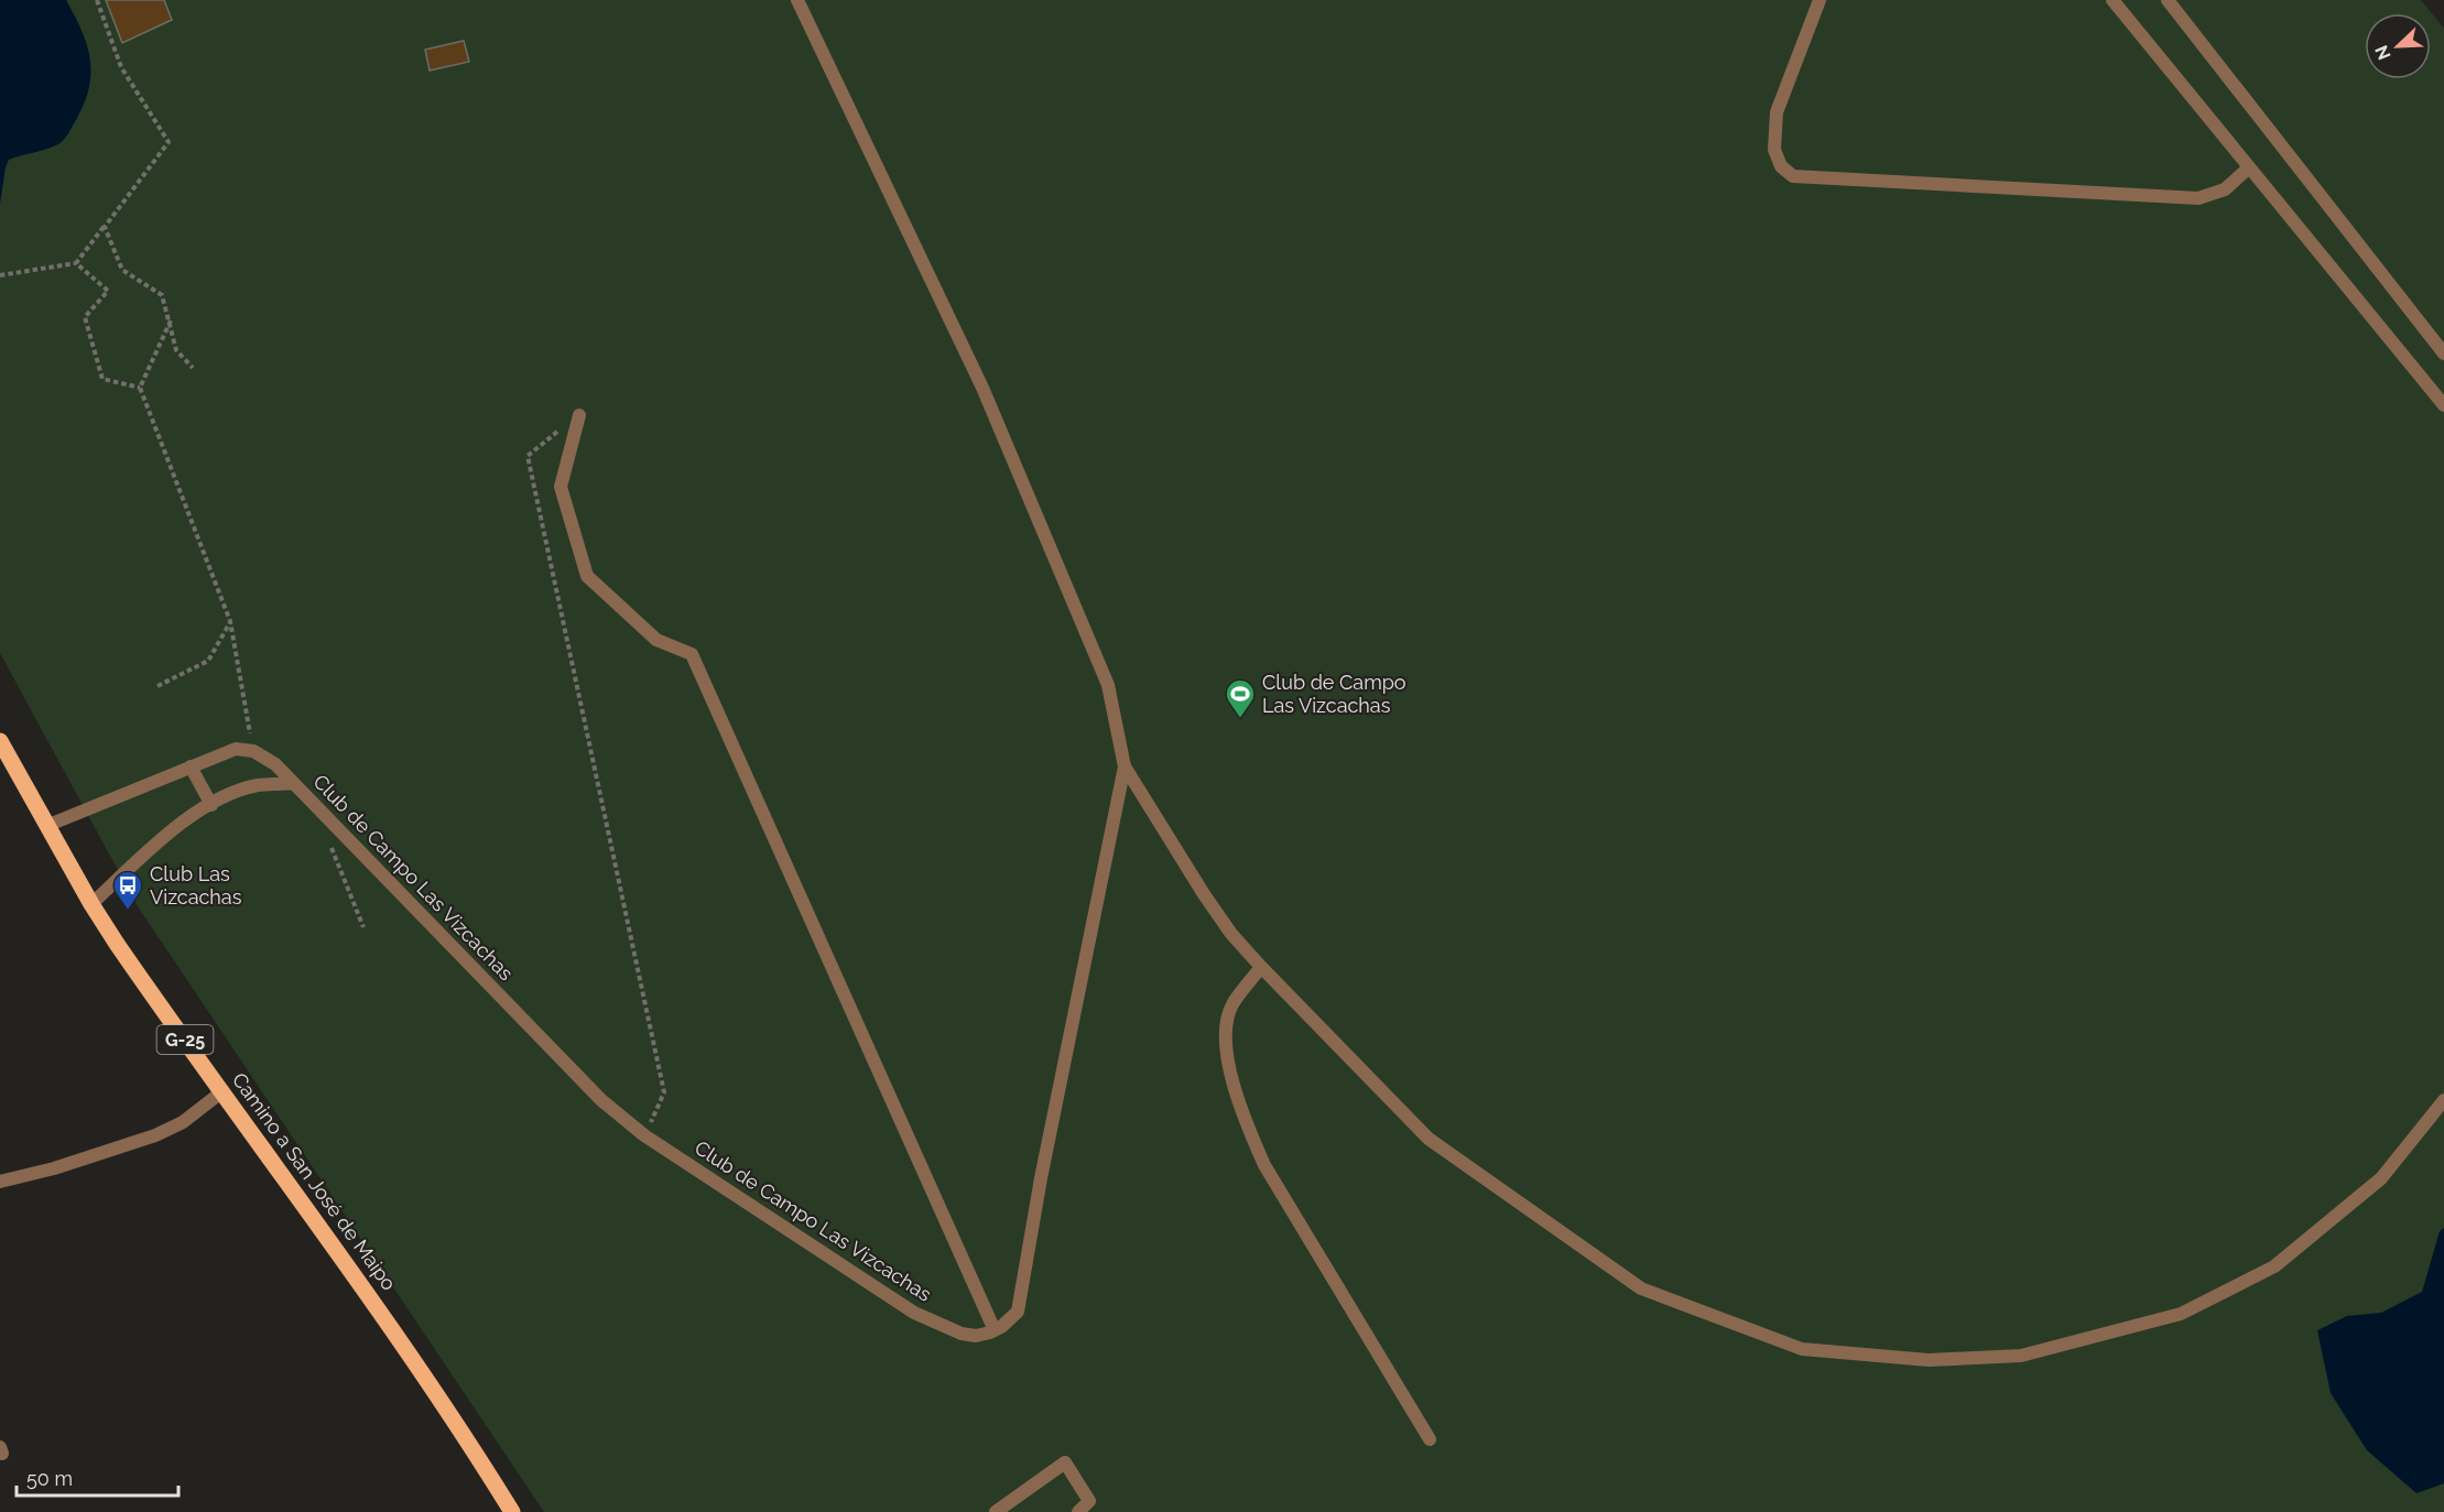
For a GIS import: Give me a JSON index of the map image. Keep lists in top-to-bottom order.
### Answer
{
  "streets": {
    "main road": ["G-25", "Camino a San José de Maipo"],
    "lane": ["Club de Campo Las Vizcachas"]
  },
  "crossings": [
    ["Club de Campo Las Vizcachas", "Camino a San José de Maipo"]
  ],
  "places": {
    "sports": ["Club de Campo Las Vizcachas"],
    "bus stop": ["Club Las Vizcachas"]
  },
  "scale_bar": "50 m",
  "north": "bottom left"
}
